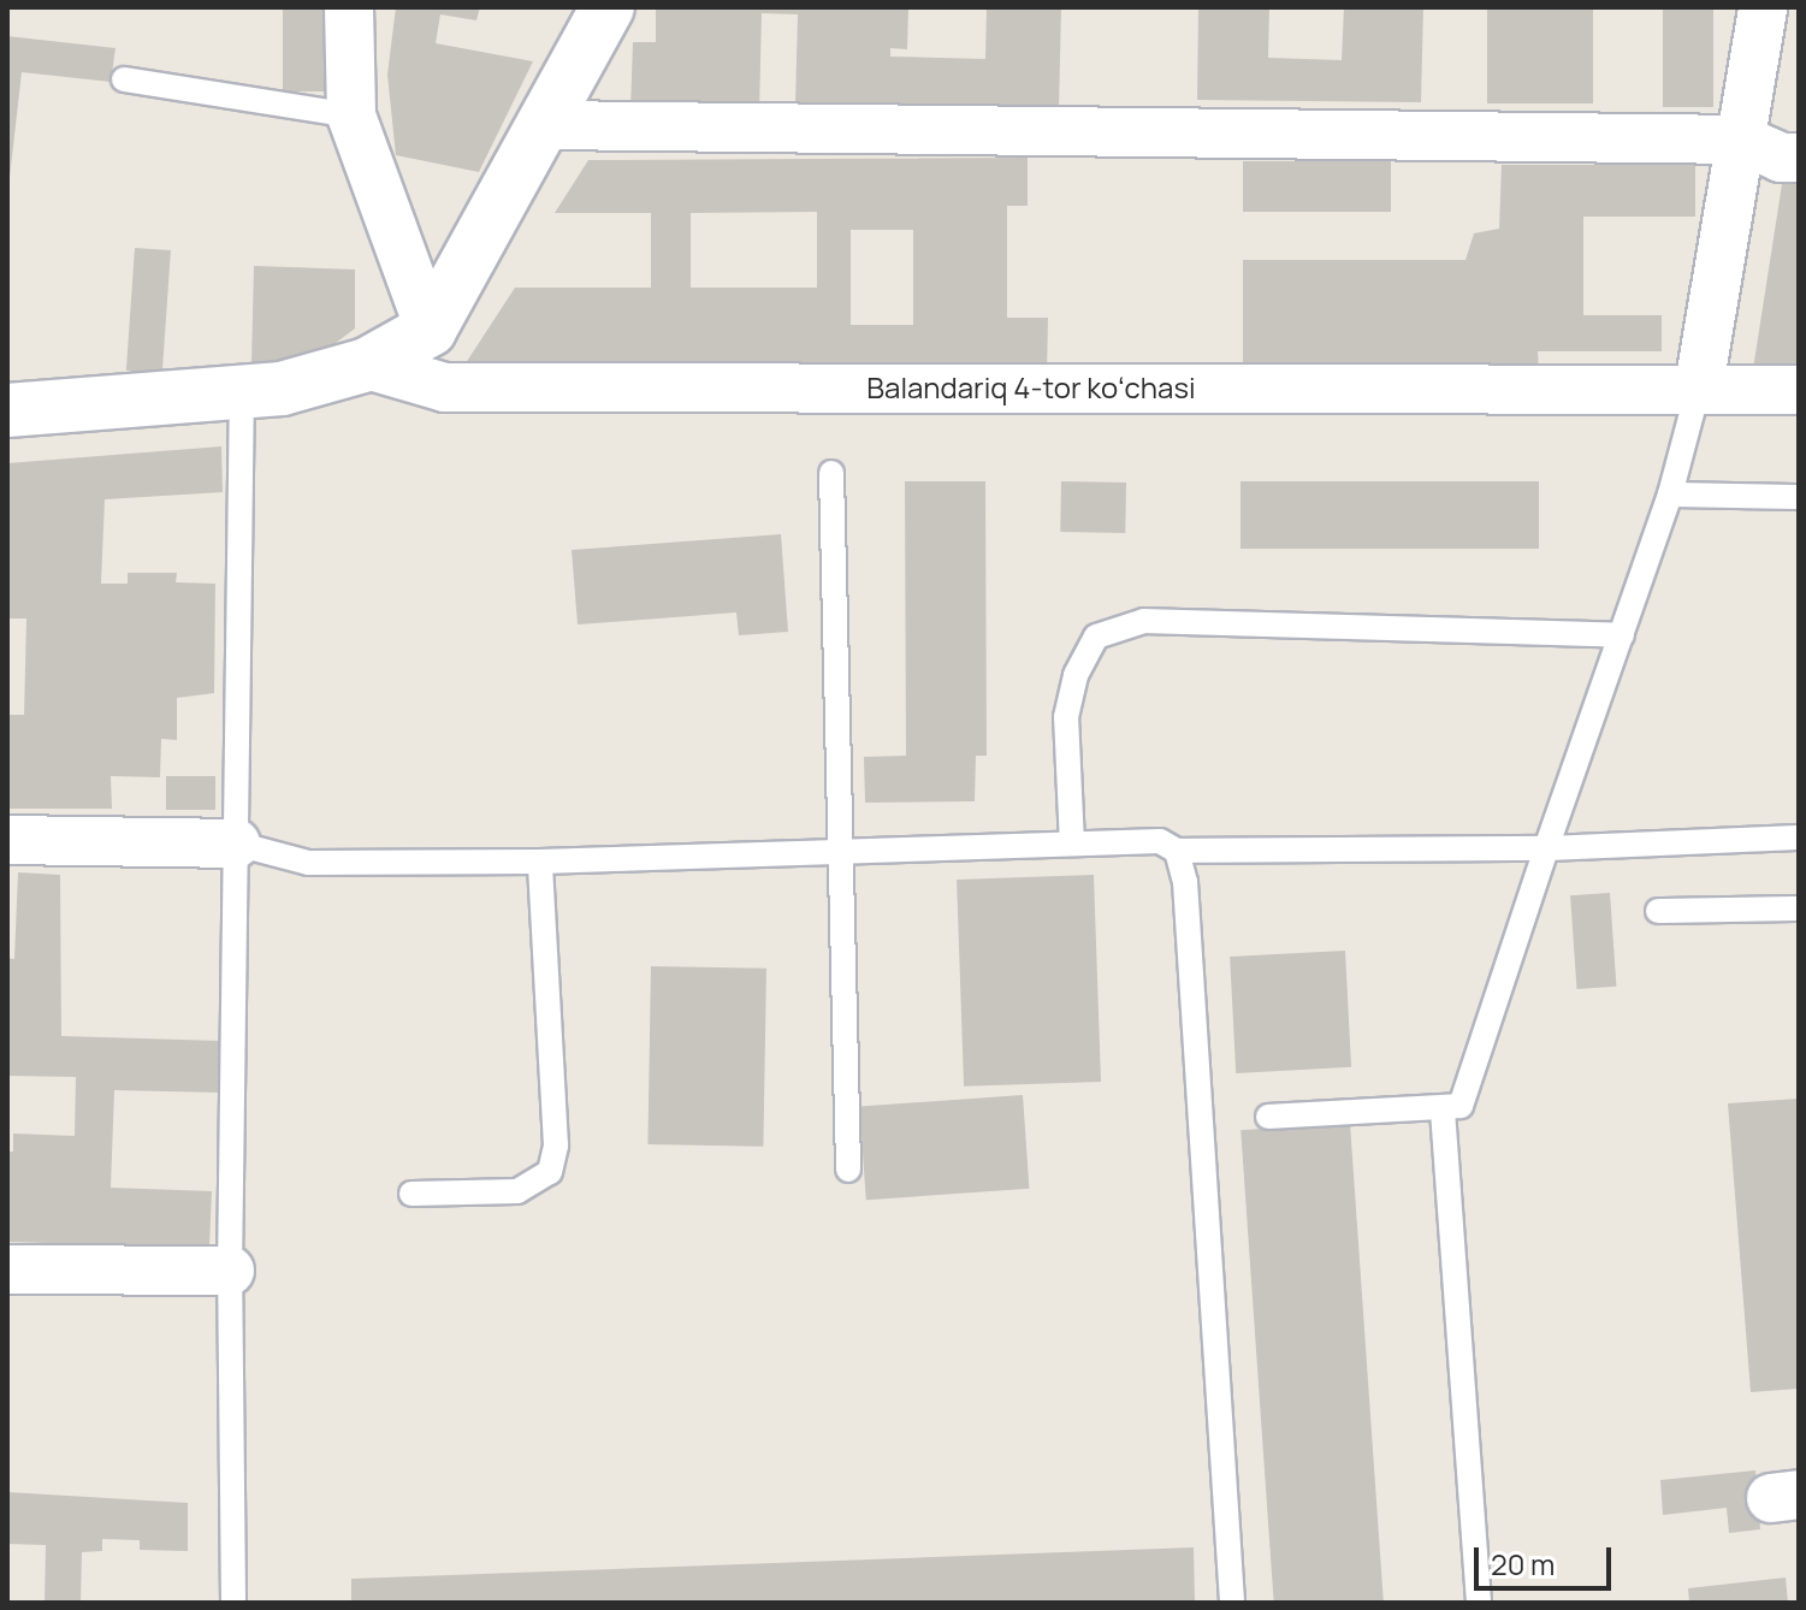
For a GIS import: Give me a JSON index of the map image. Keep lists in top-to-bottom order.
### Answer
{
  "streets": {
    "street": ["Balandariq 4-tor koʻchasi"]
  },
  "scale_bar": "20 m"
}
